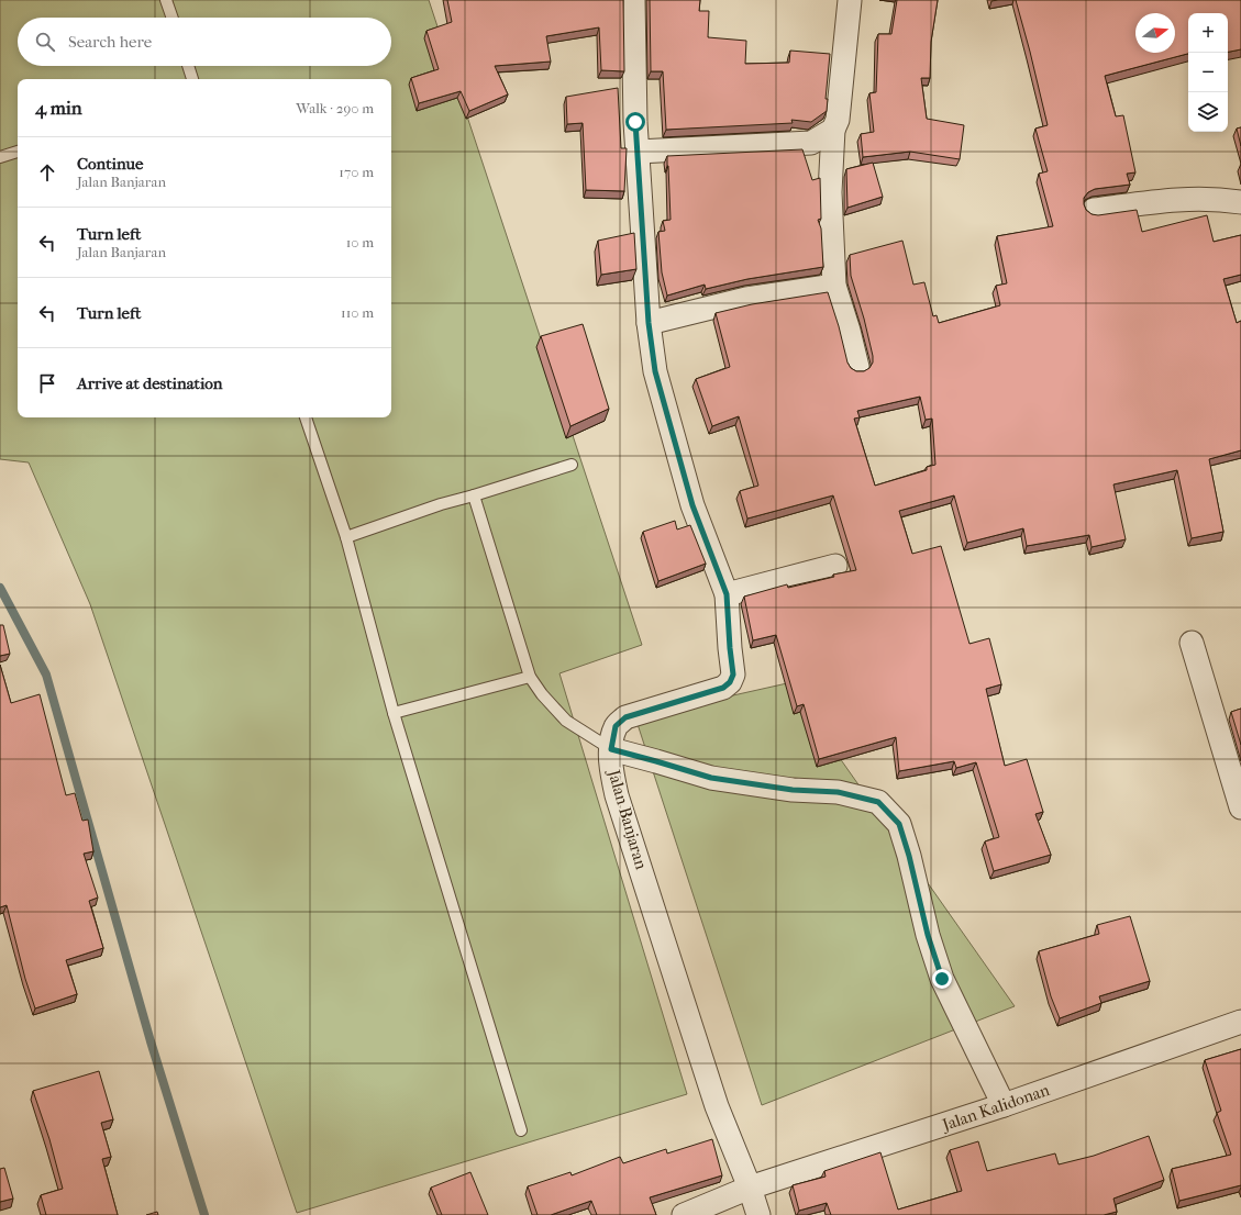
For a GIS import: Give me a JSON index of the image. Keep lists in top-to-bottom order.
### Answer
{
  "streets": {
    "street": ["Jalan Banjaran", "Jalan Kalidonan"]
  },
  "crossings": [
    ["Jalan Banjaran", "Jalan Kalidonan"]
  ],
  "north": "right",
  "page": {
    "map_buttons": ["+", "−"],
    "search": "Search here",
    "heading": ["4 min", "Walk · 290 m"],
    "list": [
      ["Continue", "Jalan Banjaran", "170 m"],
      ["Turn left", "Jalan Banjaran", "10 m"],
      ["Turn left", "110 m"],
      "Arrive at destination"
    ]
  }
}
